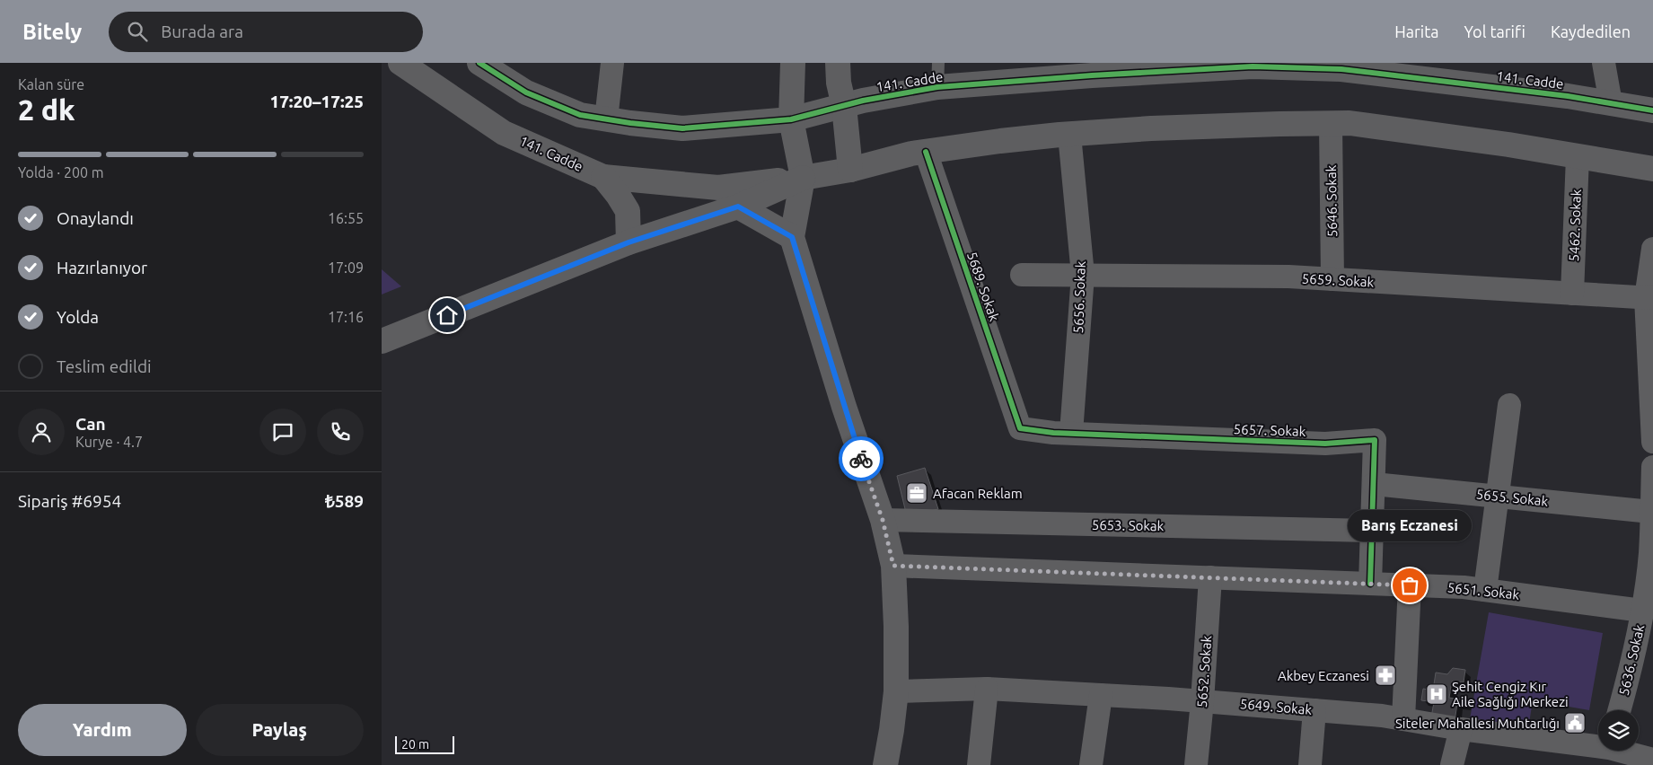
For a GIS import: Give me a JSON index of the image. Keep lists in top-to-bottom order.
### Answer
{
  "streets": {
    "street": [
      "141. Cadde",
      "5646. Sokak",
      "5462. Sokak",
      "5659. Sokak",
      "5689. Sokak",
      "5656. Sokak",
      "5657. Sokak",
      "5655. Sokak",
      "5653. Sokak",
      "5651. Sokak",
      "5636. Sokak",
      "5652. Sokak",
      "5649. Sokak"
    ]
  },
  "crossings": [
    ["5646. Sokak", "5659. Sokak"],
    ["5462. Sokak", "5659. Sokak"],
    ["5659. Sokak", "5656. Sokak"],
    ["5689. Sokak", "5657. Sokak"],
    ["5656. Sokak", "5657. Sokak"],
    ["5657. Sokak", "5655. Sokak"],
    ["5657. Sokak", "5653. Sokak"],
    ["5657. Sokak", "5651. Sokak"],
    ["5655. Sokak", "5636. Sokak"],
    ["5651. Sokak", "5636. Sokak"],
    ["5651. Sokak", "5652. Sokak"],
    ["5652. Sokak", "5649. Sokak"]
  ],
  "places": {
    "office": ["Afacan Reklam"],
    "other": ["Barış Eczanesi"],
    "pharmacy": ["Akbey Eczanesi"],
    "hospital": ["Şehit Cengiz Kır Aile Sağlığı Merkezi"],
    "public building": ["Siteler Mahallesi Muhtarlığı"]
  },
  "scale_bar": "20 m",
  "page": {
    "header": "Bitely",
    "search": "Burada ara",
    "nav": ["Harita", "Yol tarifi", "Kaydedilen"],
    "heading": ["2 dk", "Kalan süre", "17:20–17:25"],
    "panel": [
      "Can",
      "Kurye · 4.7",
      "Sipariş #6954",
      "₺589"
    ],
    "bar": "Yolda · 200 m",
    "list": [
      ["Onaylandı", "16:55"],
      ["Hazırlanıyor", "17:09"],
      ["Yolda", "17:16"],
      "Teslim edildi"
    ],
    "bubble": "Barış Eczanesi",
    "buttons": ["Yardım", "Paylaş"],
    "scale": "20 m"
  }
}
